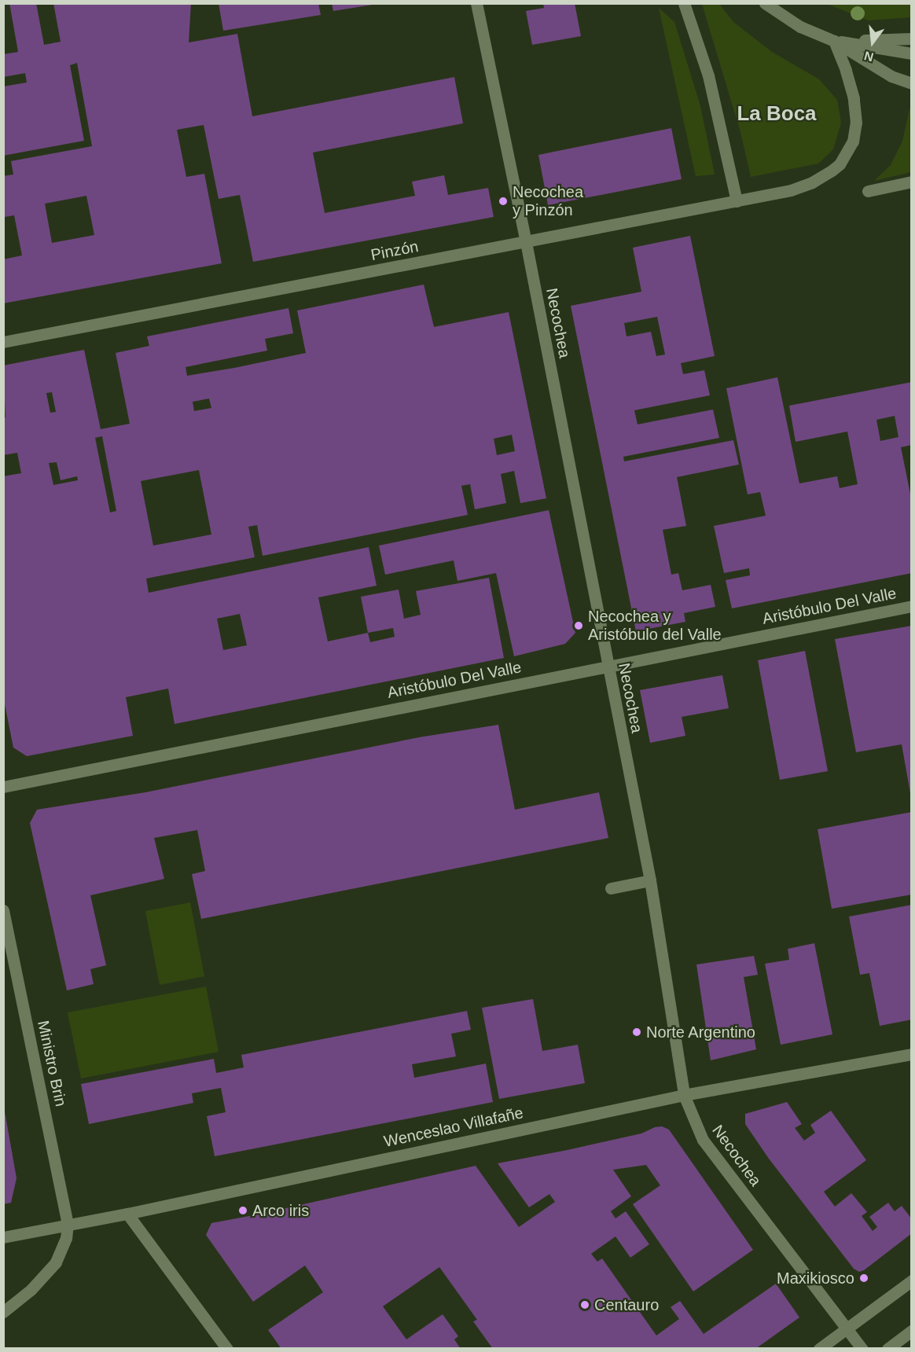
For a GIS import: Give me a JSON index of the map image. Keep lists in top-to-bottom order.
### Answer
{
  "streets": {
    "street": [
      "Pinzón",
      "Necochea",
      "Aristóbulo Del Valle",
      "Ministro Brin",
      "Wenceslao Villafañe"
    ]
  },
  "crossings": [
    ["Pinzón", "Necochea"],
    ["Necochea", "Aristóbulo Del Valle"],
    ["Necochea", "Wenceslao Villafañe"],
    ["Ministro Brin", "Wenceslao Villafañe"]
  ],
  "districts": ["La Boca"],
  "places": [
    "Necochea y Pinzón",
    "Necochea y Aristóbulo del Valle",
    "Norte Argentino",
    "Arco iris",
    "Maxikiosco",
    "Centauro"
  ],
  "north": "bottom"
}
